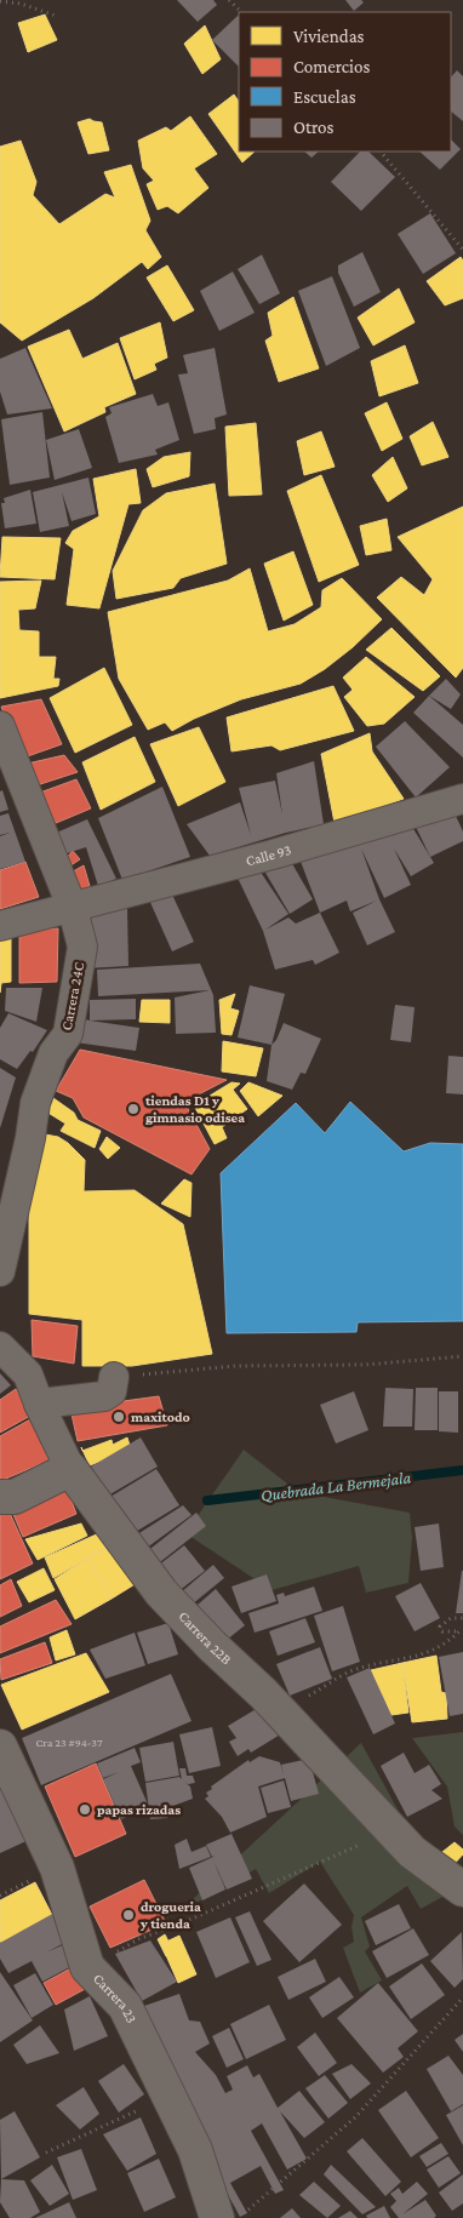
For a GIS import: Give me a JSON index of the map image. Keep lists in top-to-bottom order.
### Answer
{
  "streets": {
    "street": [
      "Calle 93",
      "Carrera 24C",
      "Carrera 22B",
      "Carrera 23"
    ]
  },
  "crossings": [
    ["Calle 93", "Carrera 24C"]
  ],
  "water": ["Quebrada La Bermejala"],
  "places": [
    "tiendas D1 y gimnasio odisea",
    "maxitodo",
    "papas rizadas",
    "drogueria y tienda"
  ],
  "house_numbers": ["Cra 23 #94-37"],
  "legend": [
    "Viviendas",
    "Comercios",
    "Escuelas",
    "Otros"
  ]
}
